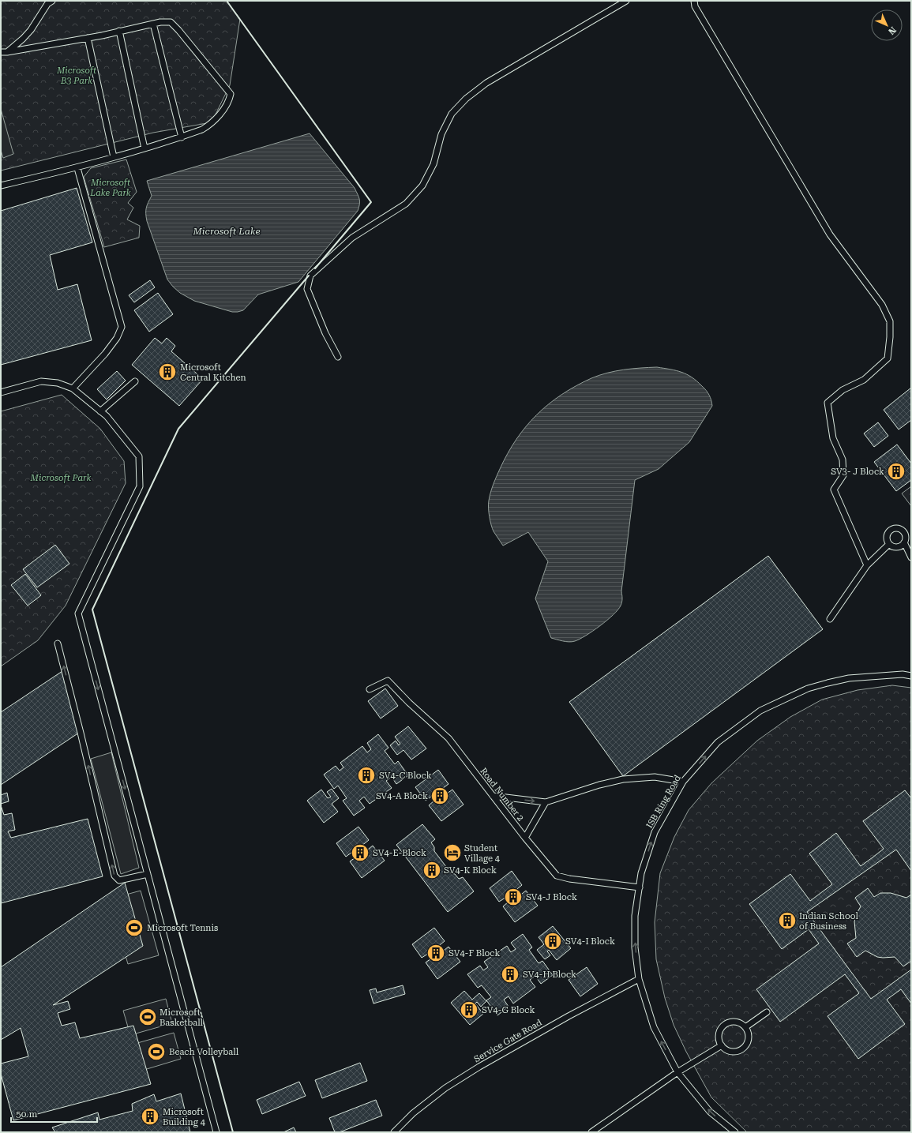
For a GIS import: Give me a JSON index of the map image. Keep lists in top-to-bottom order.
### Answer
{
  "streets": {
    "lane": ["Road Number 2", "ISB Ring Road", "Service Gate Road"]
  },
  "crossings": [
    ["Road Number 2", "ISB Ring Road"],
    ["ISB Ring Road", "Service Gate Road"]
  ],
  "water": ["Microsoft Lake"],
  "parks": ["Microsoft B3 Park", "Microsoft Lake Park", "Microsoft Park"],
  "places": {
    "building": [
      "Microsoft Central Kitchen",
      "SV3- J Block",
      "SV4-C Block",
      "SV4-A Block",
      "SV4-E-Block",
      "SV4-K Block",
      "SV4-J Block",
      "Indian School of Business",
      "SV4-I Block",
      "SV4-F Block",
      "SV4-H Block",
      "SV4-G Block",
      "Microsoft Building 4"
    ],
    "hotel": ["Student Village 4"],
    "sports": ["Microsoft Tennis", "Microsoft Basketball", "Beach Volleyball"]
  },
  "scale_bar": "50 m",
  "north": "bottom right"
}
